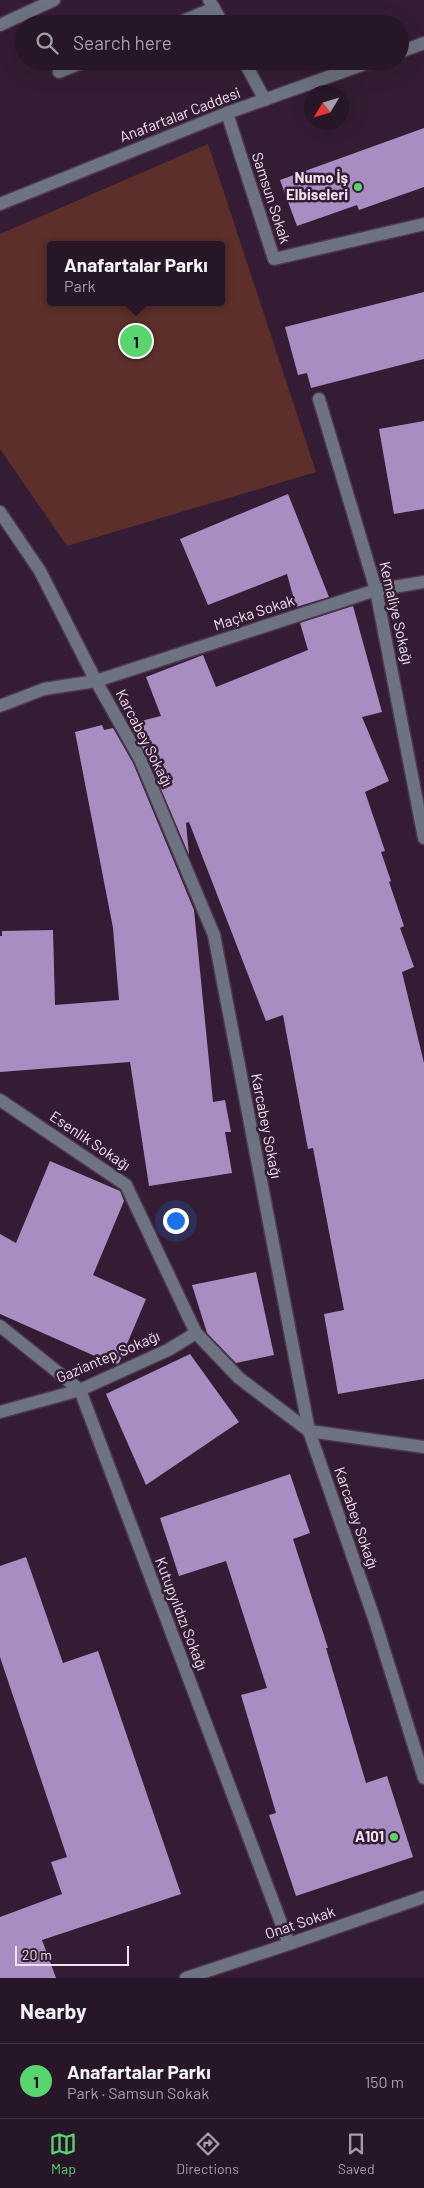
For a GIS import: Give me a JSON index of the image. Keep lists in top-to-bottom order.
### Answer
{
  "streets": {
    "street": [
      "Anafartalar Caddesi",
      "Samsun Sokak",
      "Maçka Sokak",
      "Kemaliye Sokağı",
      "Karcabey Sokağı",
      "Esenlik Sokağı",
      "Gaziantep Sokağı",
      "Kutupyıldızı Sokağı",
      "Onat Sokak"
    ]
  },
  "crossings": [
    ["Anafartalar Caddesi", "Samsun Sokak"],
    ["Maçka Sokak", "Kemaliye Sokağı"],
    ["Maçka Sokak", "Karcabey Sokağı"],
    ["Karcabey Sokağı", "Esenlik Sokağı"],
    ["Esenlik Sokağı", "Gaziantep Sokağı"],
    ["Gaziantep Sokağı", "Kutupyıldızı Sokağı"],
    ["Kutupyıldızı Sokağı", "Onat Sokak"]
  ],
  "places": ["Numo İş Elbiseleri", "A101"],
  "scale_bar": "20 m",
  "north": "bottom left",
  "page": {
    "search": "Search here",
    "popup": ["Anafartalar Parkı", "Park"],
    "pins": "1",
    "scale": "20 m",
    "heading": "Nearby",
    "list": [
      {
        "mark": "1",
        "name": "Anafartalar Parkı",
        "note": "Park · Samsun Sokak",
        "value": "150 m"
      }
    ],
    "nav": ["Map", "Directions", "Saved"]
  }
}
